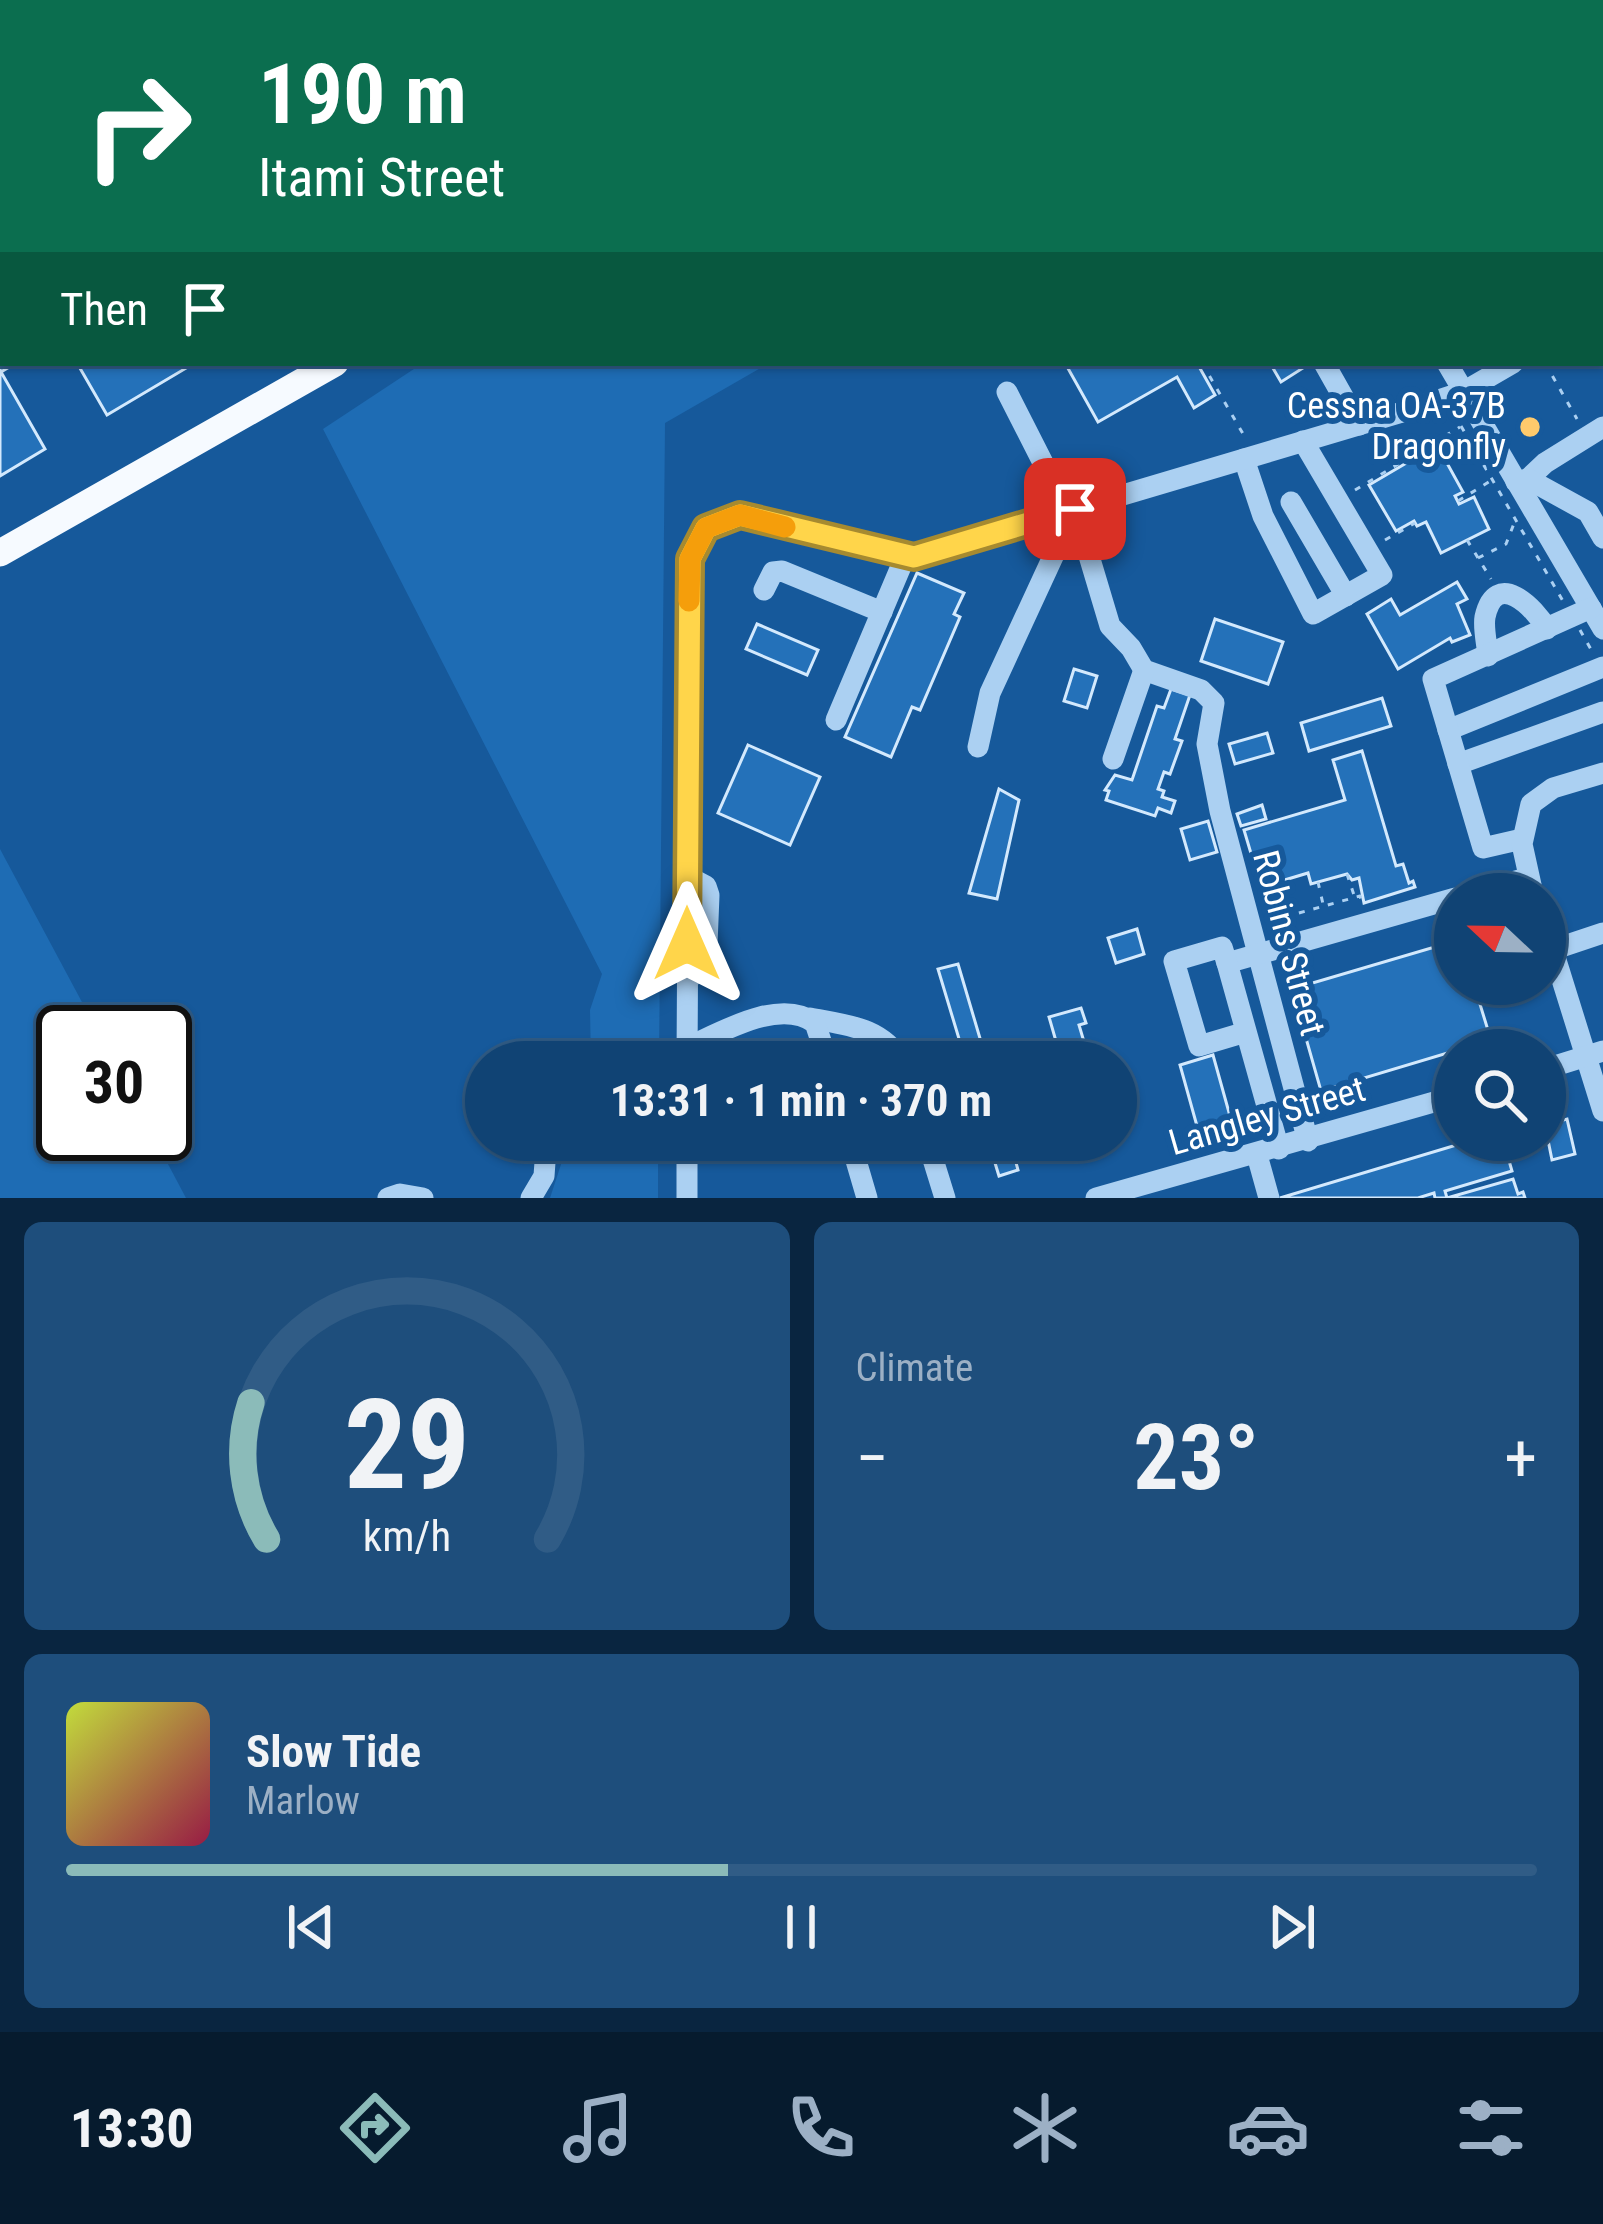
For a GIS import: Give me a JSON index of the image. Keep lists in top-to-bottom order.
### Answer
{
  "streets": {
    "street": ["Robins Street", "Langley Street"]
  },
  "crossings": [
    ["Robins Street", "Langley Street"]
  ],
  "places": ["Cessna OA-37B Dragonfly"],
  "north": "left",
  "page": {
    "turn": ["190 m", "Itami Street"],
    "then": "Then",
    "limit": "30",
    "trip": "13:31 · 1 min · 370 m",
    "tile": "Climate",
    "heat": ["−", "23°", "+"],
    "song": ["Slow Tide", "Marlow"],
    "tabs": "13:30",
    "gauge": ["29", "km/h"]
  }
}
